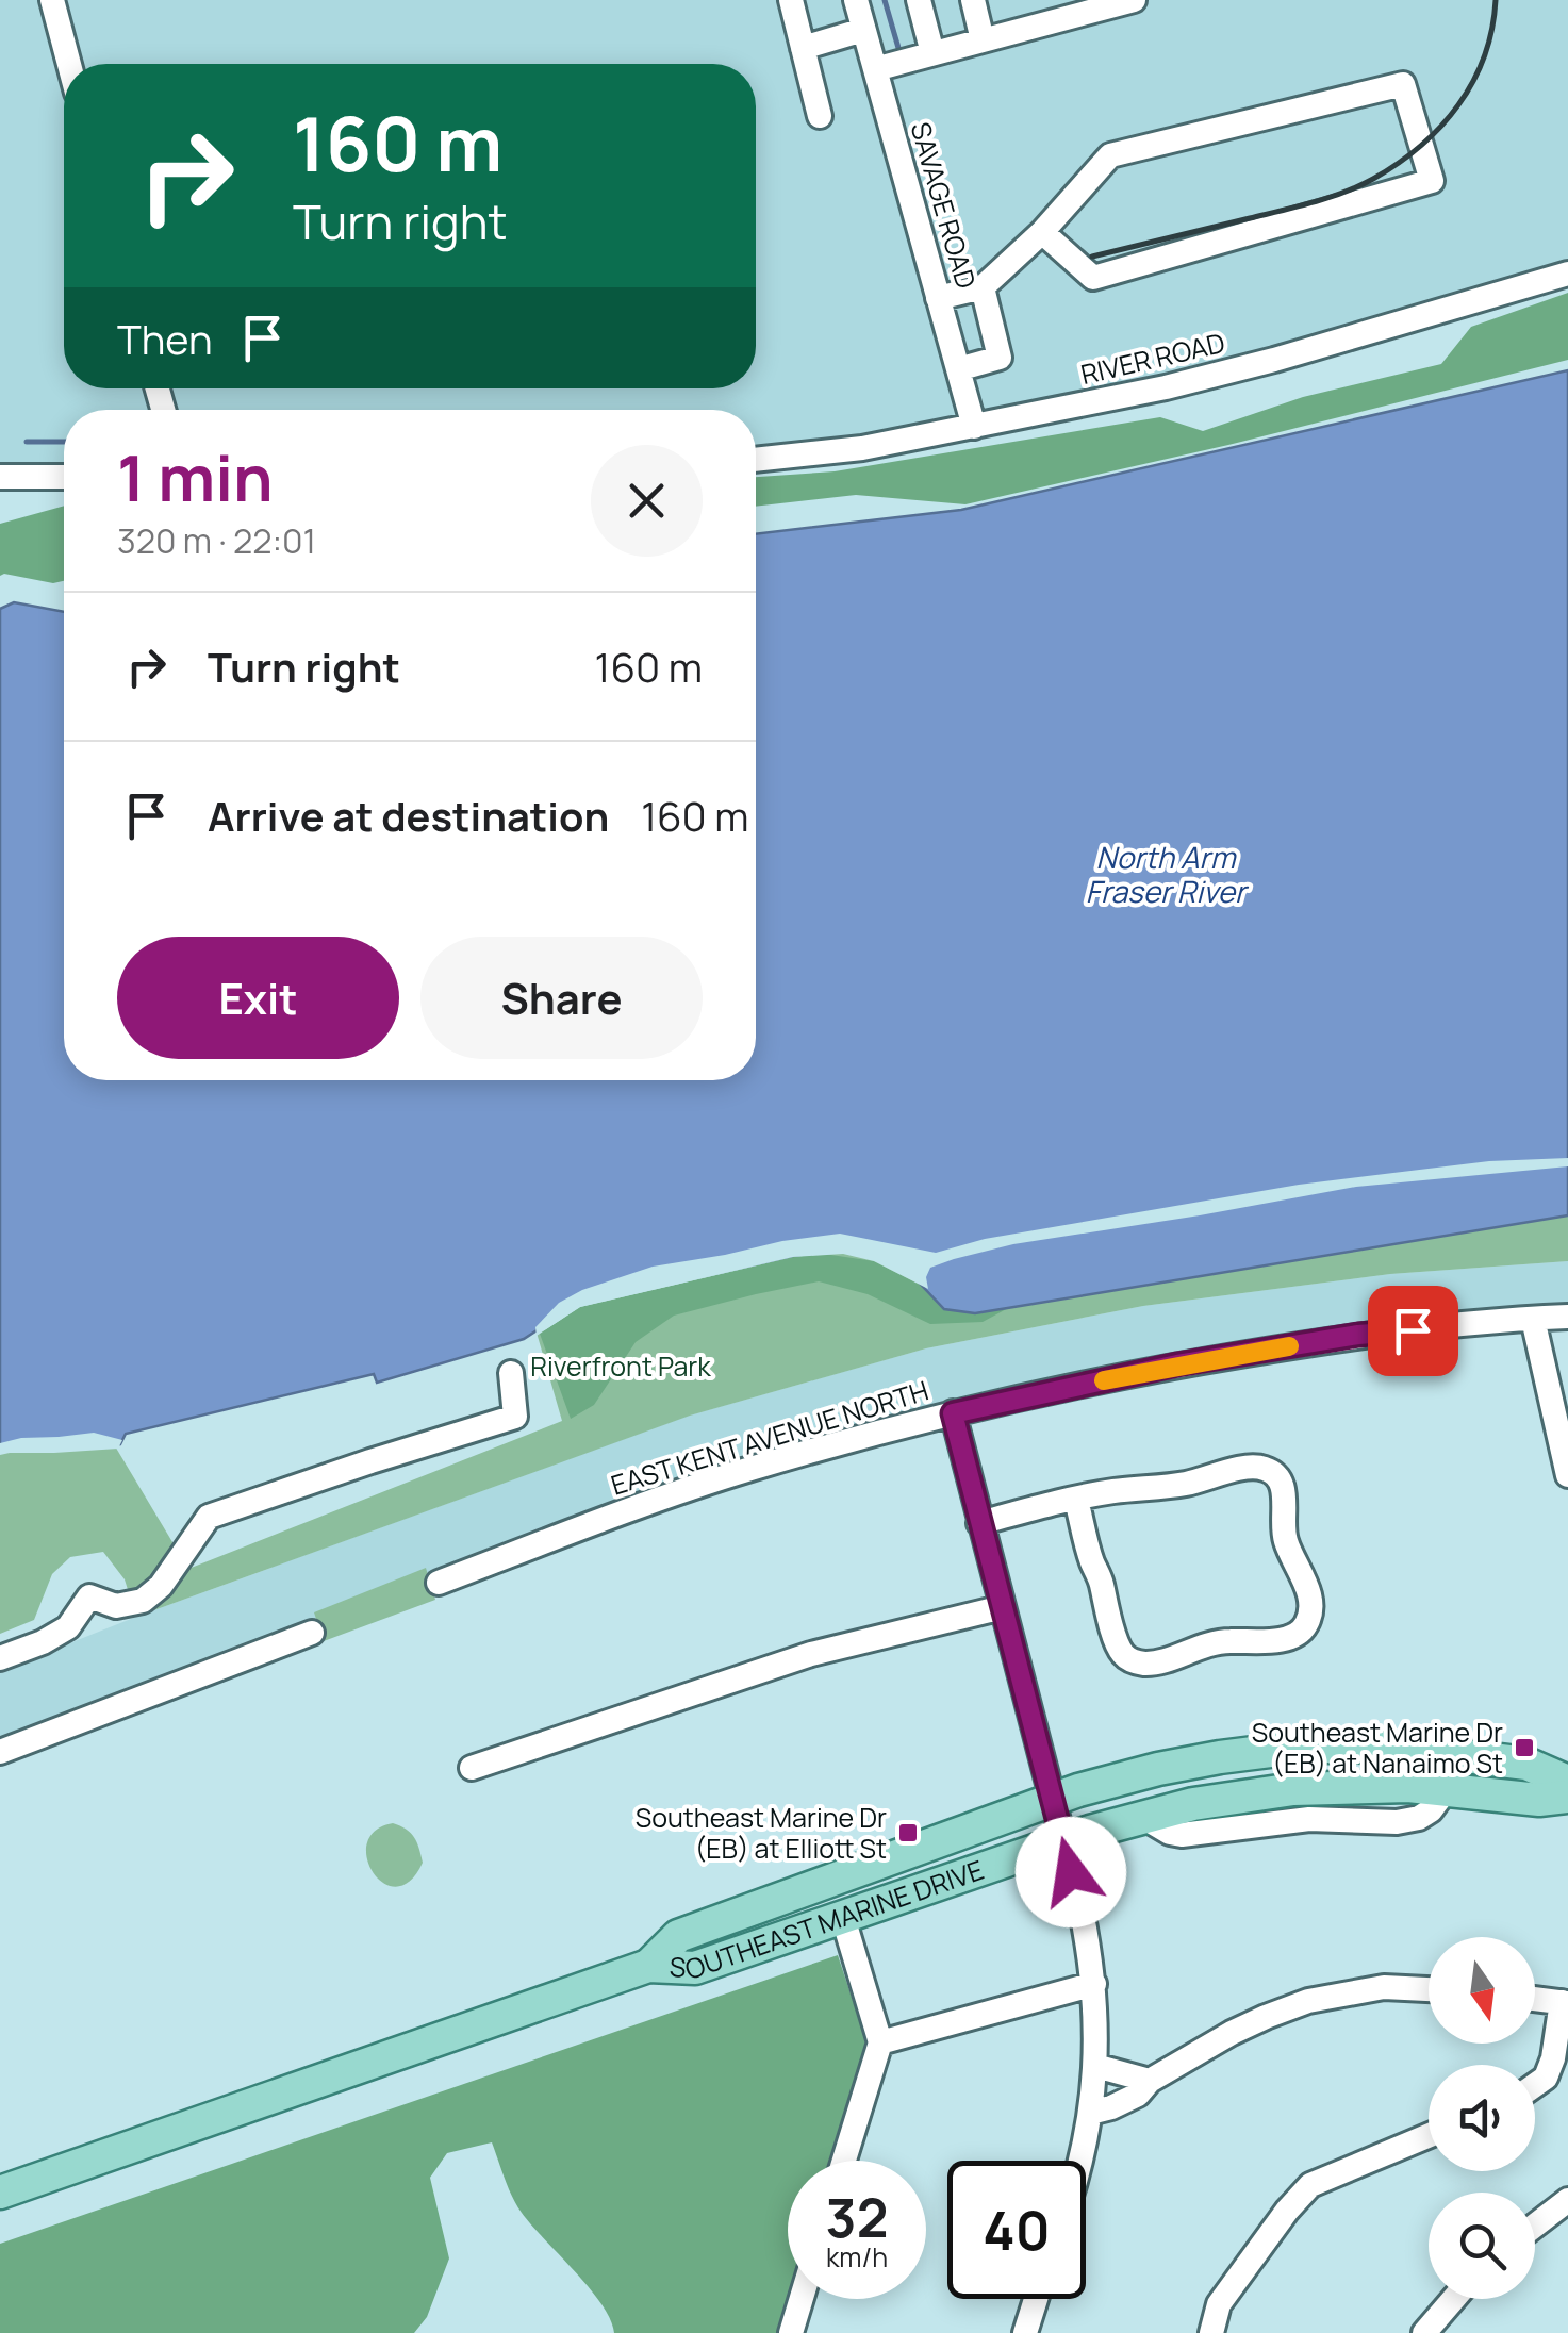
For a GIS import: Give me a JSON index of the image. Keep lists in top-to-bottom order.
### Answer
{
  "streets": {
    "main road": ["SOUTHEAST MARINE DRIVE"],
    "street": ["SAVAGE ROAD", "RIVER ROAD", "EAST KENT AVENUE NORTH"]
  },
  "crossings": [
    ["SAVAGE ROAD", "RIVER ROAD"]
  ],
  "water": ["North Arm Fraser River"],
  "parks": ["Riverfront Park"],
  "places": {
    "transit": ["Southeast Marine Dr (EB) at Nanaimo St", "Southeast Marine Dr (EB) at Elliott St"]
  },
  "north": "bottom",
  "page": {
    "turn": ["160 m", "Turn right"],
    "then": "Then",
    "heading": ["1 min", "320 m · 22:01"],
    "list": [
      {
        "name": "Turn right",
        "value": "160 m"
      },
      {
        "name": "Arrive at destination",
        "value": "160 m"
      }
    ],
    "buttons": ["Exit", "Share"],
    "speed": "32 km/h",
    "limit": "40"
  }
}
